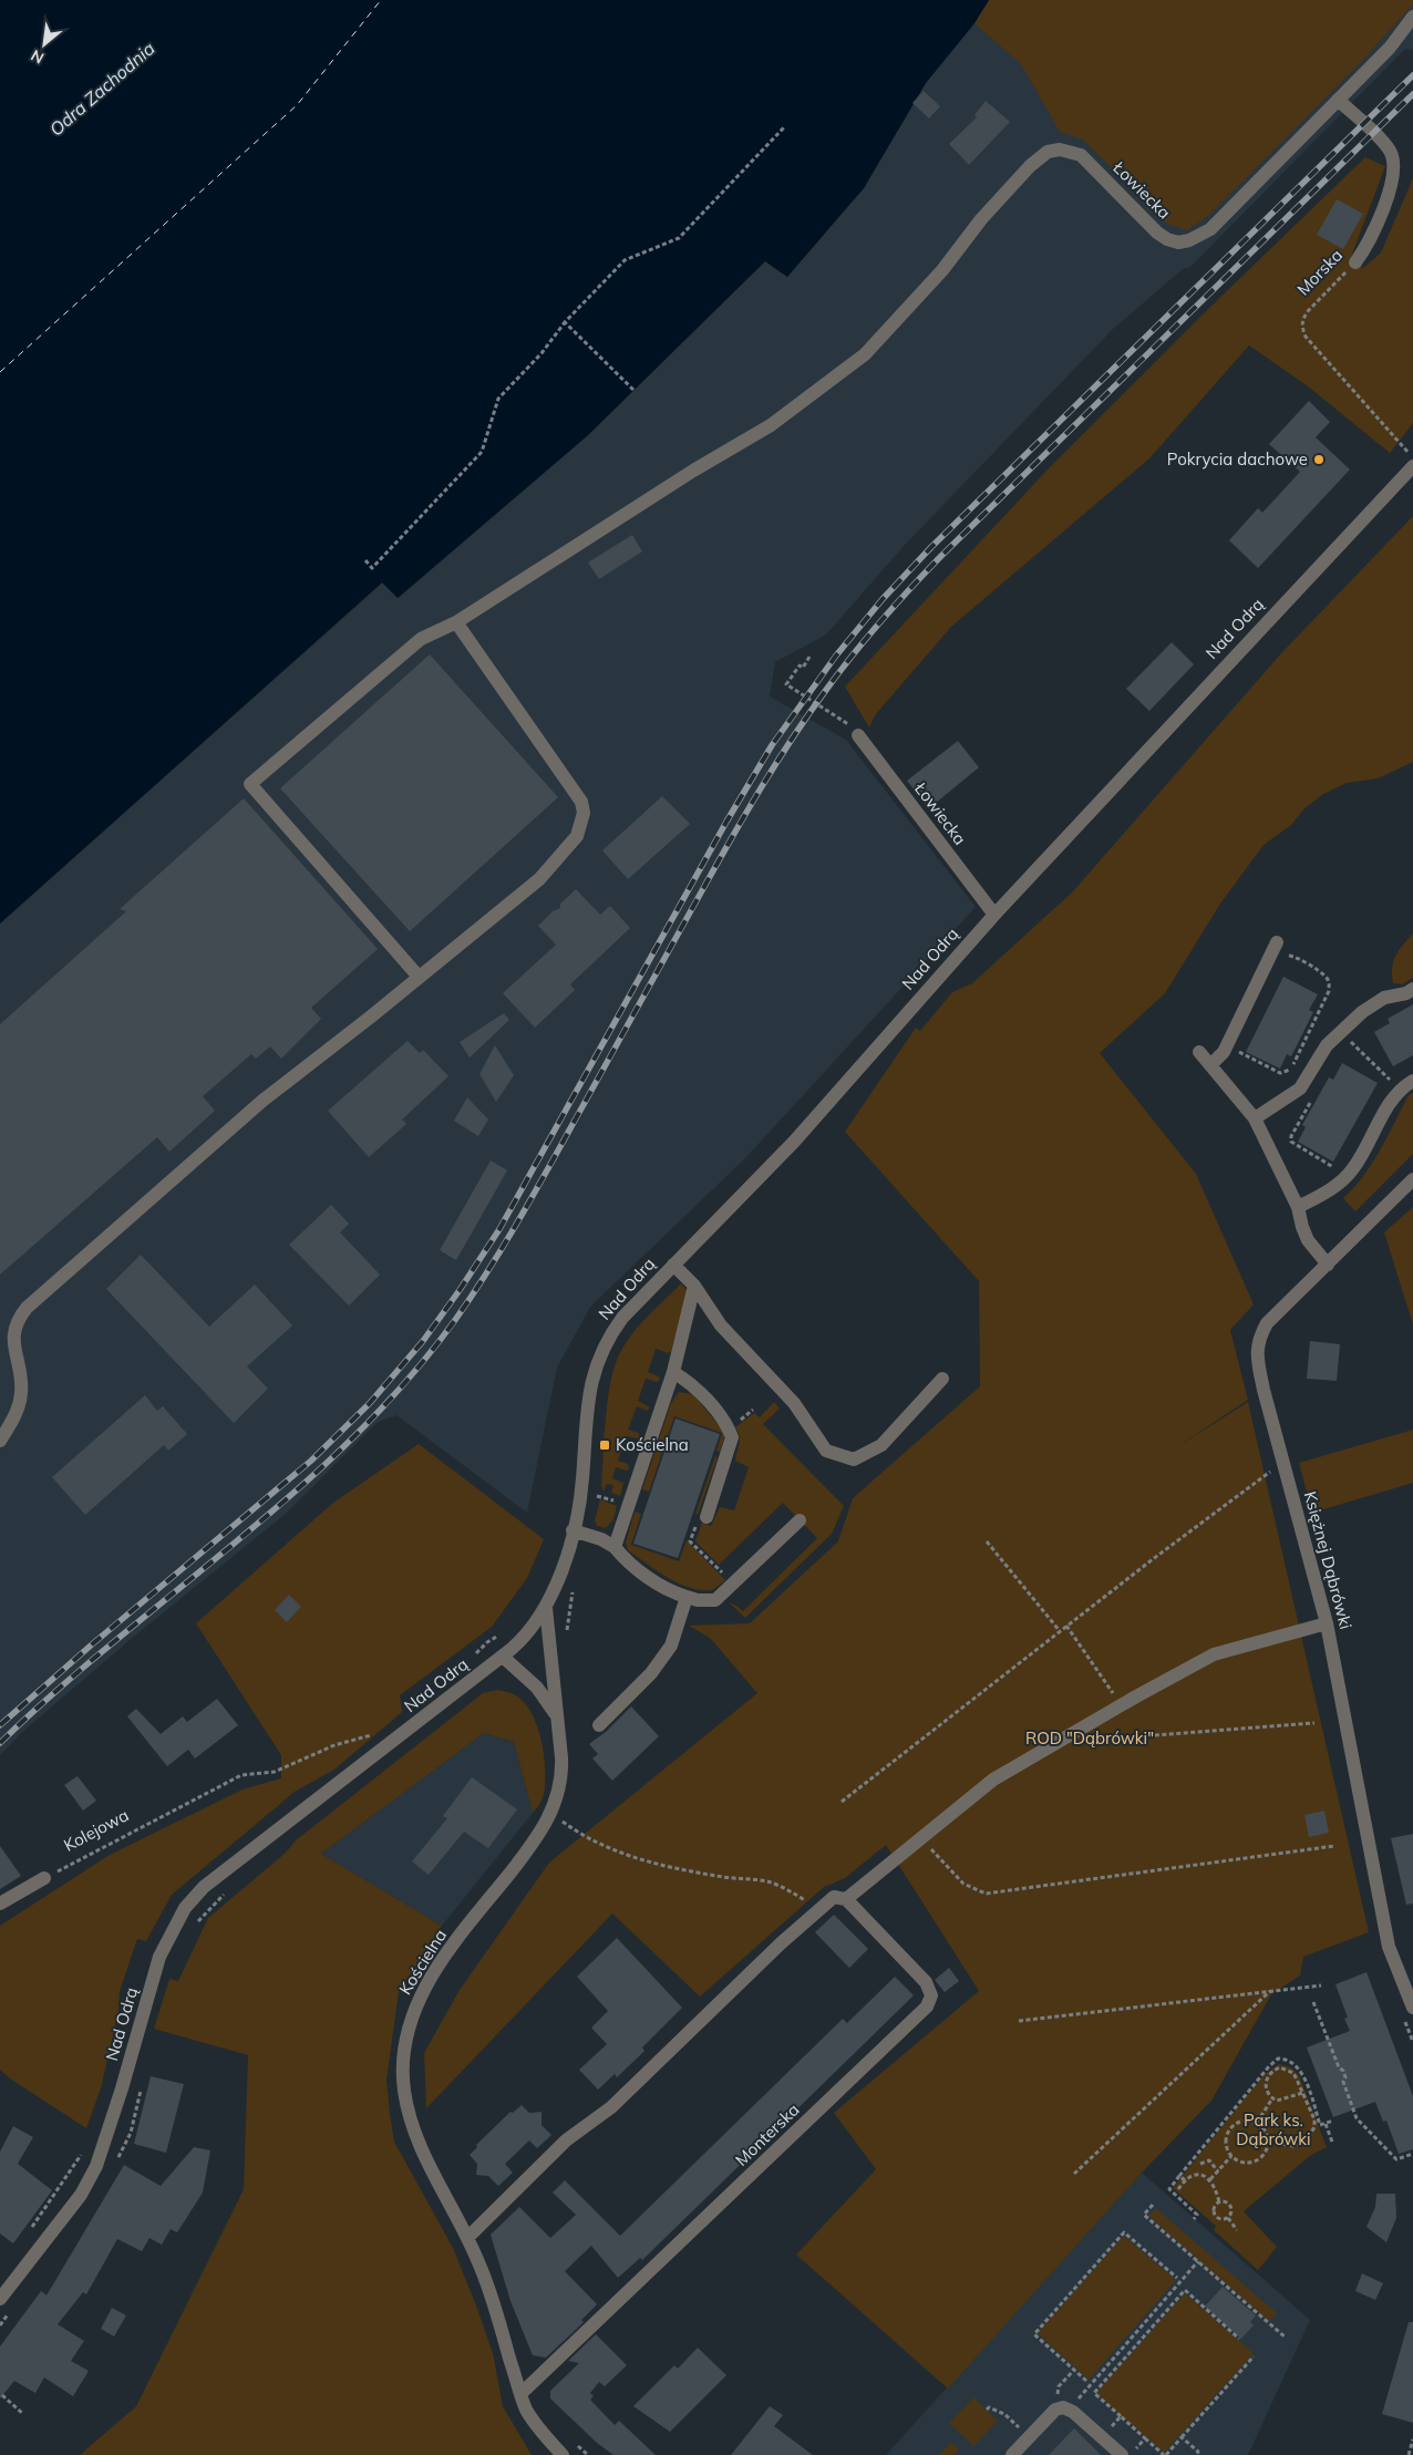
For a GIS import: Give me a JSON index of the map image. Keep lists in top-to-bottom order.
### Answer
{
  "streets": {
    "street": [
      "Łowiecka",
      "Morska",
      "Nad Odrą",
      "Księżnej Dąbrówki",
      "Kościelna",
      "Monterska"
    ],
    "path": ["Kolejowa"]
  },
  "crossings": [
    ["Łowiecka", "Morska"],
    ["Łowiecka", "Nad Odrą"],
    ["Nad Odrą", "Kościelna"],
    ["Kościelna", "Monterska"]
  ],
  "water": ["Odra Zachodnia"],
  "parks": ["ROD \"Dąbrówki\"", "Park ks. Dąbrówki"],
  "places": {
    "other": ["Pokrycia dachowe"],
    "transit": ["Kościelna"]
  },
  "north": "bottom left"
}
